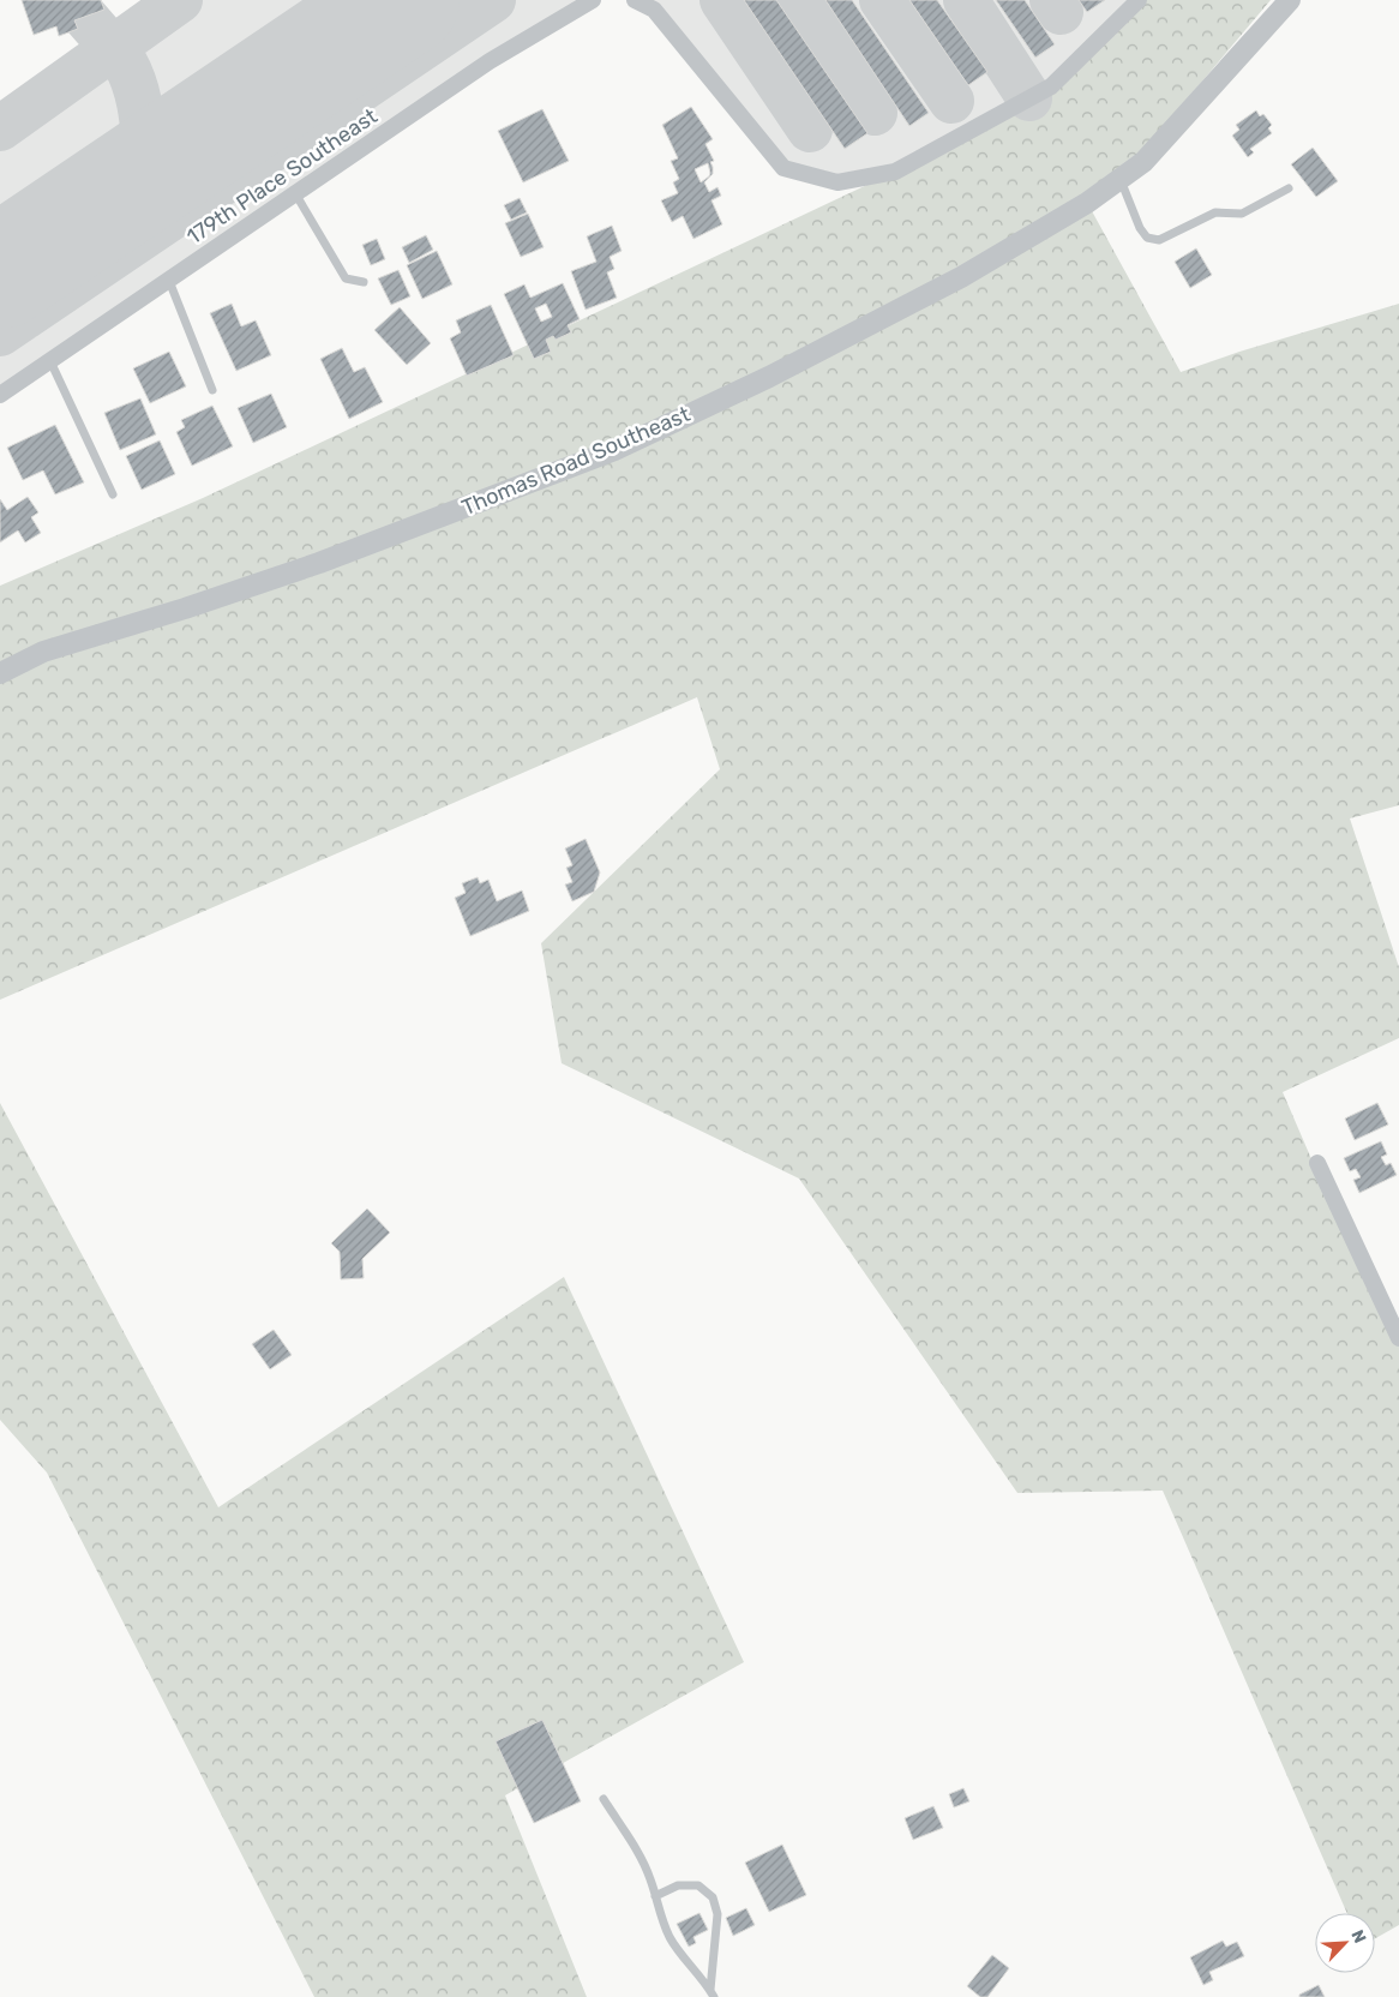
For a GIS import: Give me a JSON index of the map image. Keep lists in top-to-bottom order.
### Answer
{
  "streets": {
    "street": ["179th Place Southeast", "Thomas Road Southeast"]
  },
  "north": "top right"
}
